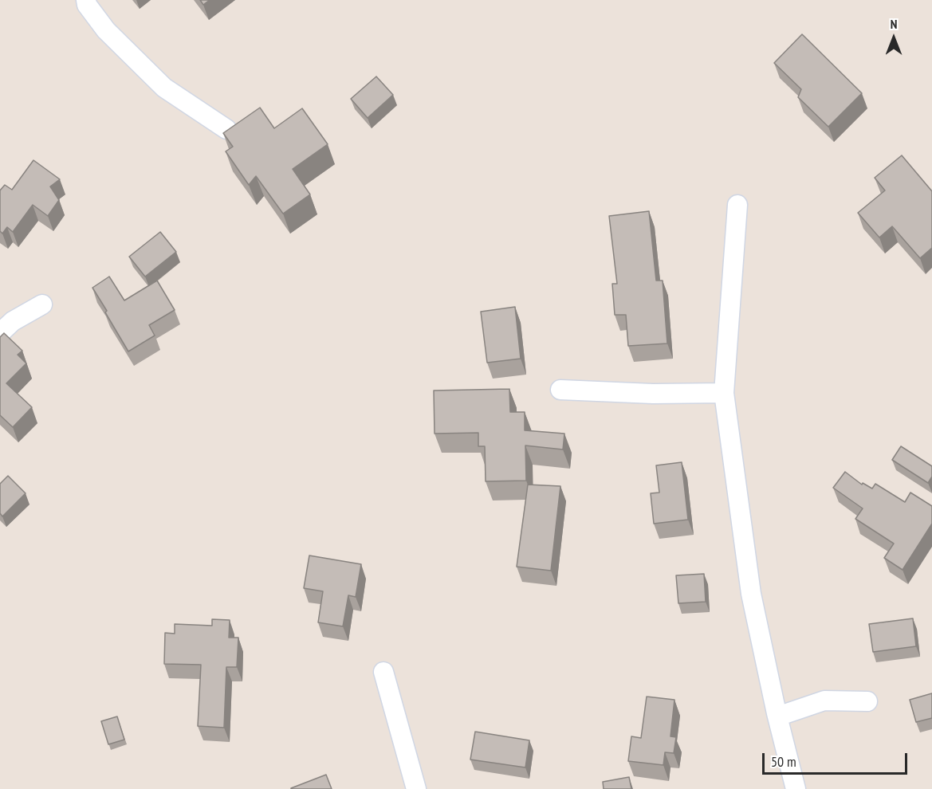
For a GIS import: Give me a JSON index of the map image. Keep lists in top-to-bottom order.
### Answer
{
  "scale_bar": "50 m",
  "north": "top"
}
